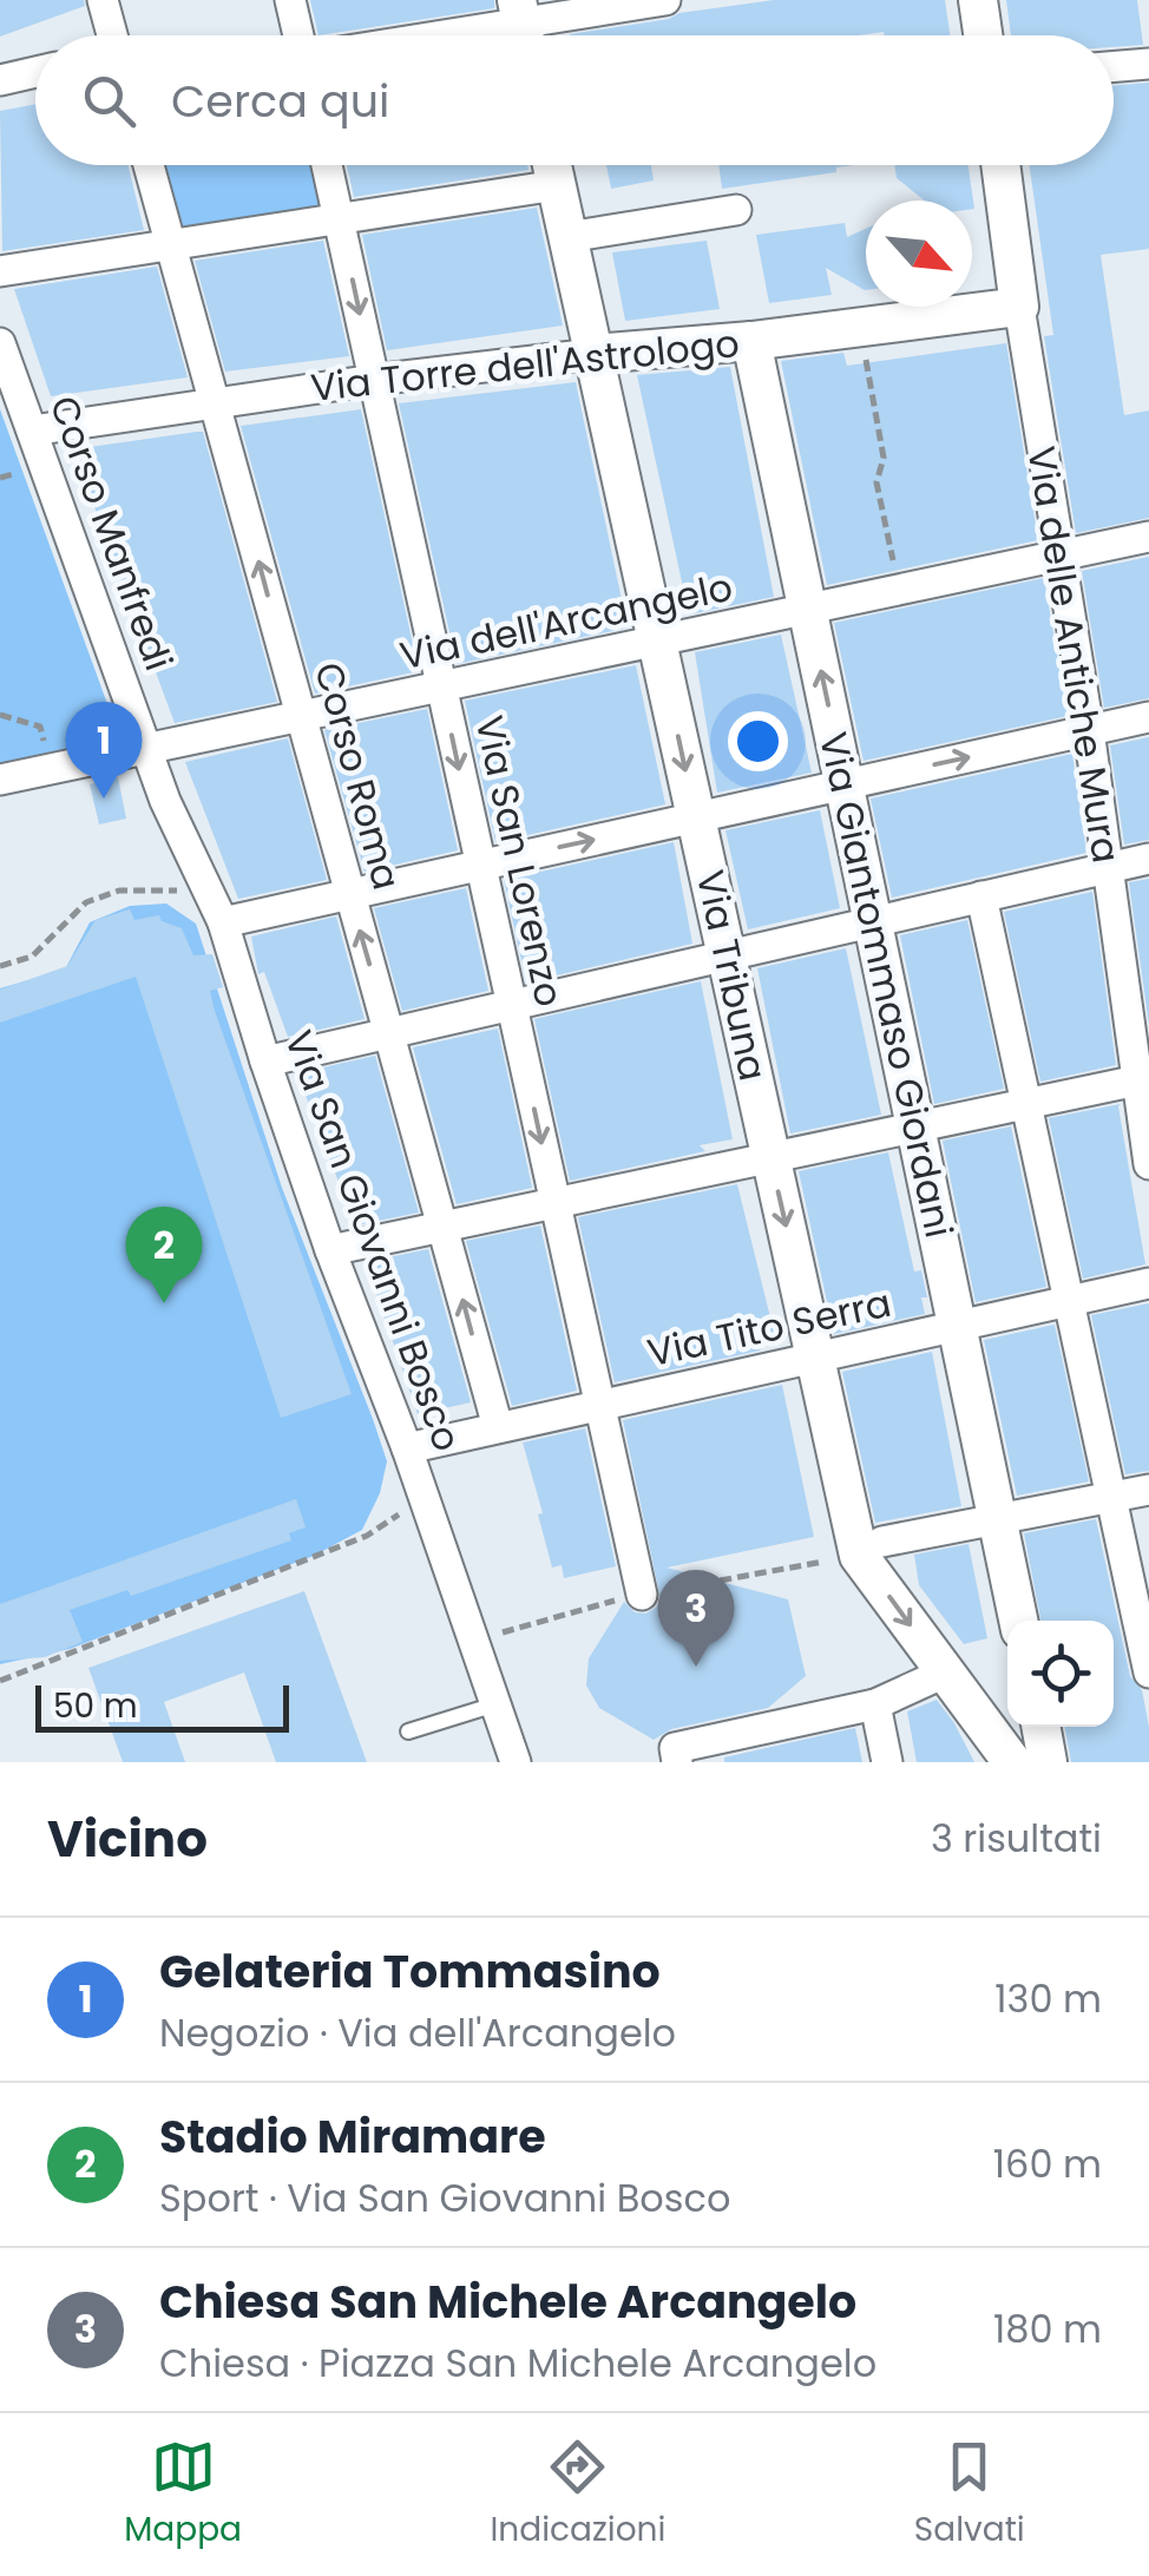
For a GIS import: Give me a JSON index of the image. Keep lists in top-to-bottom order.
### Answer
{
  "streets": {
    "main road": [
      "Via Torre dell'Astrologo",
      "Via delle Antiche Mura",
      "Via Tribuna",
      "Via Giantommaso Giordani"
    ],
    "street": [
      "Corso Manfredi",
      "Via dell'Arcangelo",
      "Corso Roma",
      "Via San Lorenzo",
      "Via San Giovanni Bosco",
      "Via Tito Serra"
    ]
  },
  "crossings": [
    ["Via Torre dell'Astrologo", "Corso Manfredi"],
    ["Via Torre dell'Astrologo", "Via delle Antiche Mura"],
    ["Via Torre dell'Astrologo", "Corso Roma"],
    ["Via Torre dell'Astrologo", "Via San Lorenzo"],
    ["Via Torre dell'Astrologo", "Via Tribuna"],
    ["Via Torre dell'Astrologo", "Via Giantommaso Giordani"],
    ["Corso Manfredi", "Via dell'Arcangelo"],
    ["Corso Manfredi", "Via San Giovanni Bosco"],
    ["Via dell'Arcangelo", "Via delle Antiche Mura"],
    ["Via dell'Arcangelo", "Corso Roma"],
    ["Via dell'Arcangelo", "Via San Lorenzo"],
    ["Via dell'Arcangelo", "Via Tribuna"],
    ["Via dell'Arcangelo", "Via Giantommaso Giordani"],
    ["Via dell'Arcangelo", "Via San Giovanni Bosco"],
    ["Corso Roma", "Via Tito Serra"],
    ["Via San Lorenzo", "Via Tito Serra"],
    ["Via Tribuna", "Via Tito Serra"],
    ["Via Giantommaso Giordani", "Via Tito Serra"],
    ["Via San Giovanni Bosco", "Via Tito Serra"]
  ],
  "one_way": ["Corso Roma", "Via San Lorenzo"],
  "scale_bar": "50 m",
  "north": "bottom right",
  "page": {
    "search": "Cerca qui",
    "pins": ["1", "2", "3"],
    "scale": "50 m",
    "heading": ["Vicino", "3 risultati"],
    "list": [
      {
        "mark": "1",
        "name": "Gelateria Tommasino",
        "note": "Negozio · Via dell'Arcangelo",
        "value": "130 m"
      },
      {
        "mark": "2",
        "name": "Stadio Miramare",
        "note": "Sport · Via San Giovanni Bosco",
        "value": "160 m"
      },
      {
        "mark": "3",
        "name": "Chiesa San Michele Arcangelo",
        "note": "Chiesa · Piazza San Michele Arcangelo",
        "value": "180 m"
      }
    ],
    "nav": ["Mappa", "Indicazioni", "Salvati"]
  }
}
